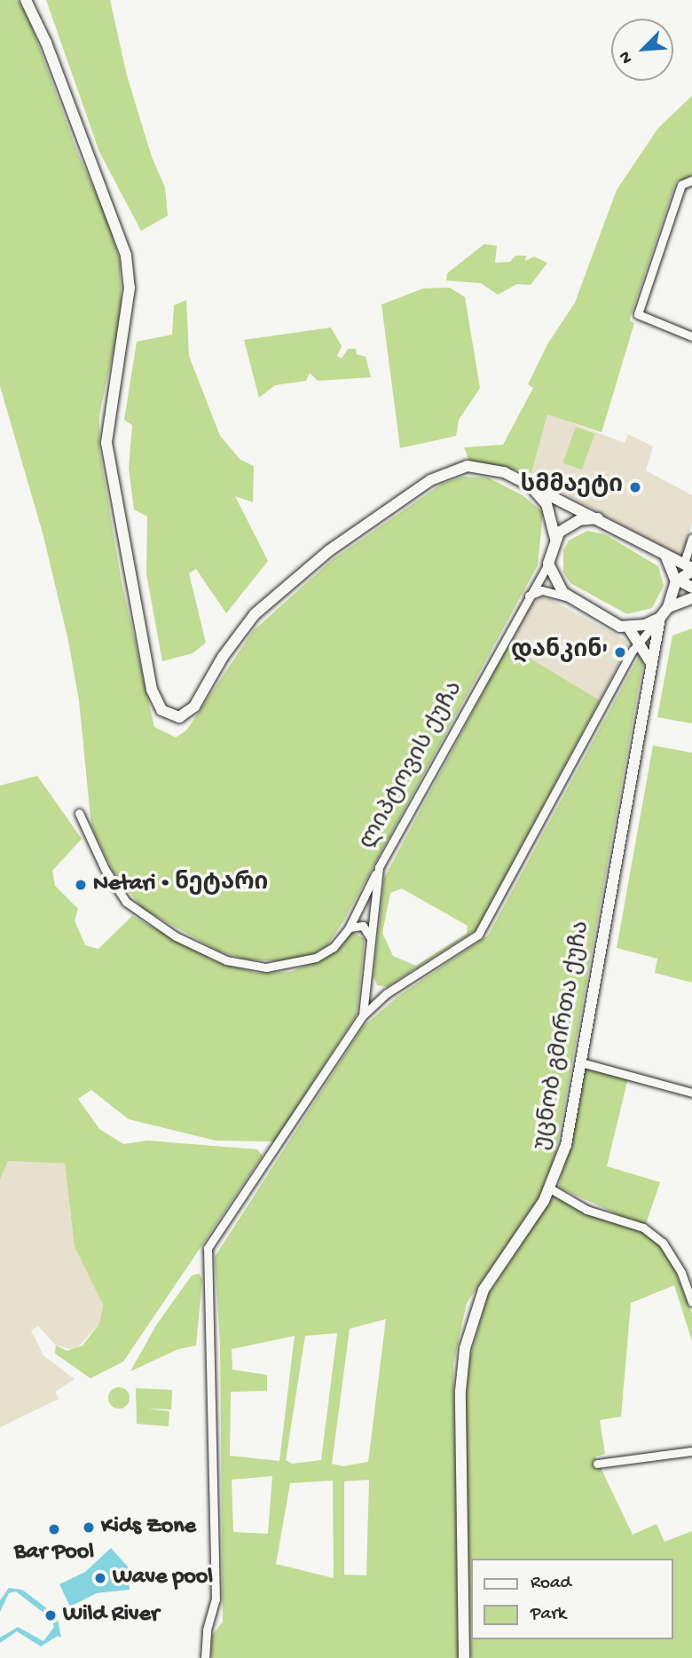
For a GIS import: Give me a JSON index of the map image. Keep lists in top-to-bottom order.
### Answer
{
  "streets": {
    "main road": ["უცნობ გმირთა ქუჩა"],
    "street": ["ლიპტოვის ქუჩა"]
  },
  "crossings": [
    ["ლიპტოვის ქუჩა", "უცნობ გმირთა ქუჩა"]
  ],
  "places": [
    "სმმაეტი",
    "დანკინ'",
    "Netari • ნეტარი",
    "Kids Zone",
    "Bar Pool",
    "Wave pool",
    "Wild River"
  ],
  "legend": ["Road", "Park"],
  "north": "bottom left"
}
